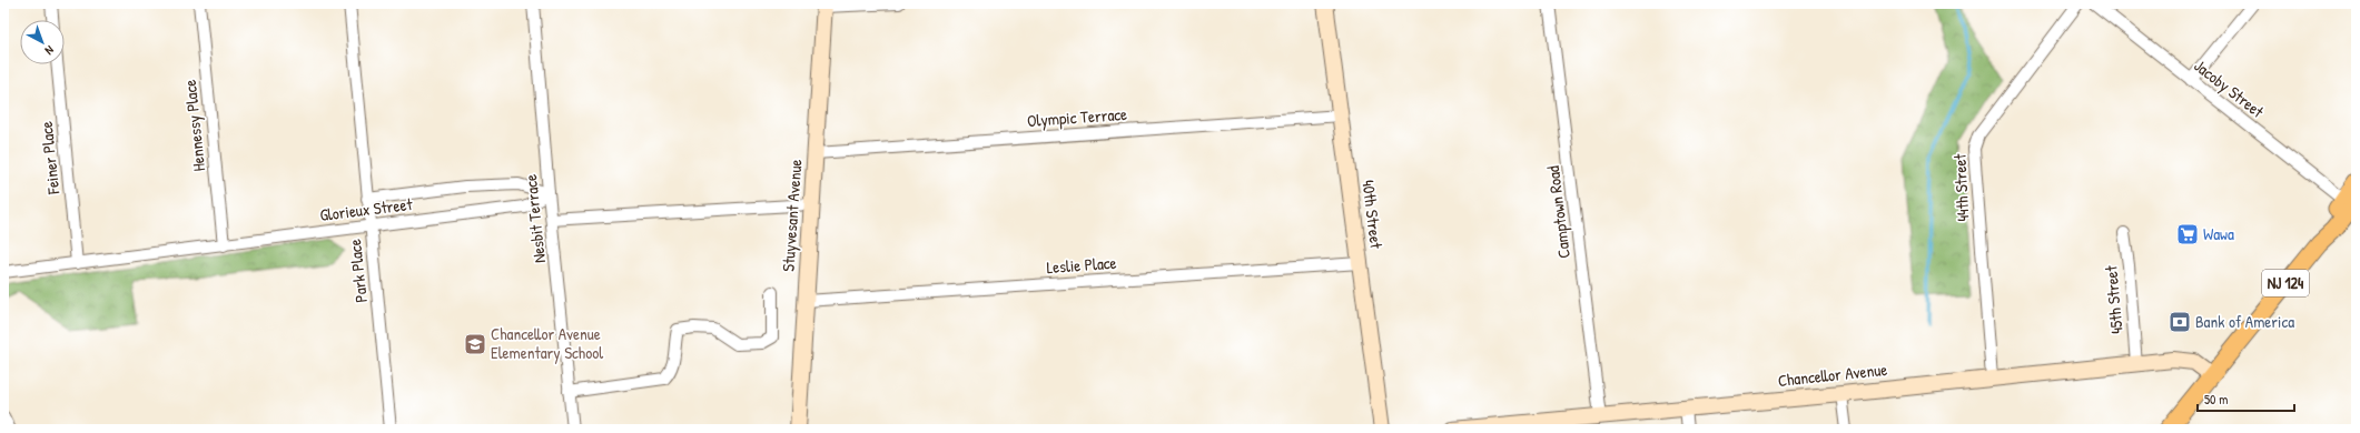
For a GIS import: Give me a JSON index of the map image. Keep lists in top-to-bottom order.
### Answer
{
  "streets": {
    "main road": [
      "40th Street",
      "Stuyvesant Avenue",
      "NJ 124",
      "Chancellor Avenue"
    ],
    "street": [
      "Jacoby Street",
      "Olympic Terrace",
      "Hennessy Place",
      "Feiner Place",
      "44th Street",
      "Glorieux Street",
      "Camptown Road",
      "Nesbit Terrace",
      "Leslie Place",
      "Park Place",
      "45th Street"
    ]
  },
  "crossings": [
    ["Jacoby Street", "NJ 124"],
    ["Olympic Terrace", "40th Street"],
    ["Olympic Terrace", "Stuyvesant Avenue"],
    ["Hennessy Place", "Glorieux Street"],
    ["Feiner Place", "Glorieux Street"],
    ["44th Street", "Chancellor Avenue"],
    ["Glorieux Street", "Nesbit Terrace"],
    ["Glorieux Street", "Park Place"],
    ["Camptown Road", "Chancellor Avenue"],
    ["40th Street", "Leslie Place"],
    ["Stuyvesant Avenue", "Leslie Place"],
    ["NJ 124", "Chancellor Avenue"],
    ["45th Street", "Chancellor Avenue"]
  ],
  "places": {
    "supermarket": ["Wawa"],
    "bank": ["Bank of America"],
    "school or university": ["Chancellor Avenue Elementary School"]
  },
  "scale_bar": "50 m",
  "north": "bottom right"
}
